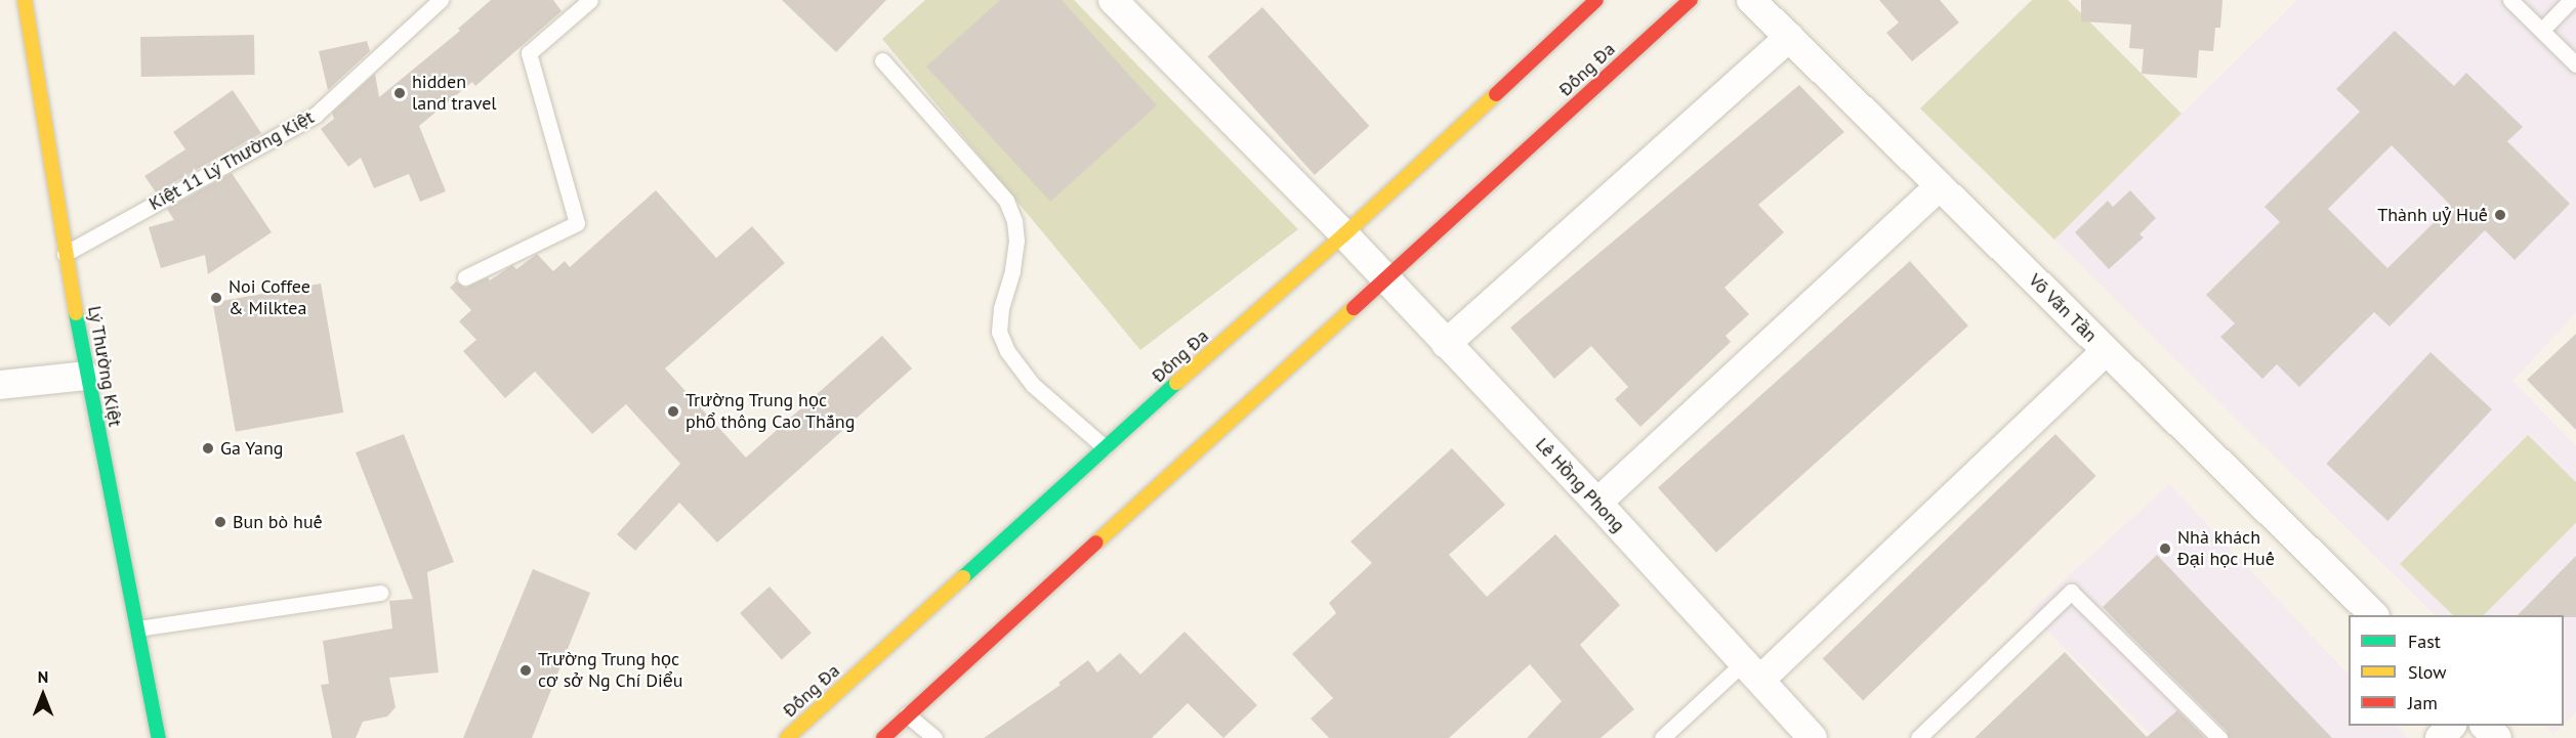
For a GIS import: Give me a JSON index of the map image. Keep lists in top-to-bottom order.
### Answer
{
  "streets": {
    "street": [
      "Đống Đa",
      "Võ Văn Tần",
      "Lý Thường Kiệt",
      "Lê Hồng Phong"
    ],
    "lane": ["Kiệt 11 Lý Thường Kiệt"]
  },
  "crossings": [
    ["Đống Đa", "Lê Hồng Phong"],
    ["Kiệt 11 Lý Thường Kiệt", "Lý Thường Kiệt"]
  ],
  "places": [
    "hidden land travel",
    "Thành uỷ Huế",
    "Noi Coffee & Milktea",
    "Trường Trung học phổ thông Cao Thắng",
    "Ga Yang",
    "Bun bò huế",
    "Nhà khách Đại học Huế",
    "Trường Trung học cơ sở Ng Chí Diểu"
  ],
  "legend": ["Fast", "Slow", "Jam"],
  "north": "top"
}
